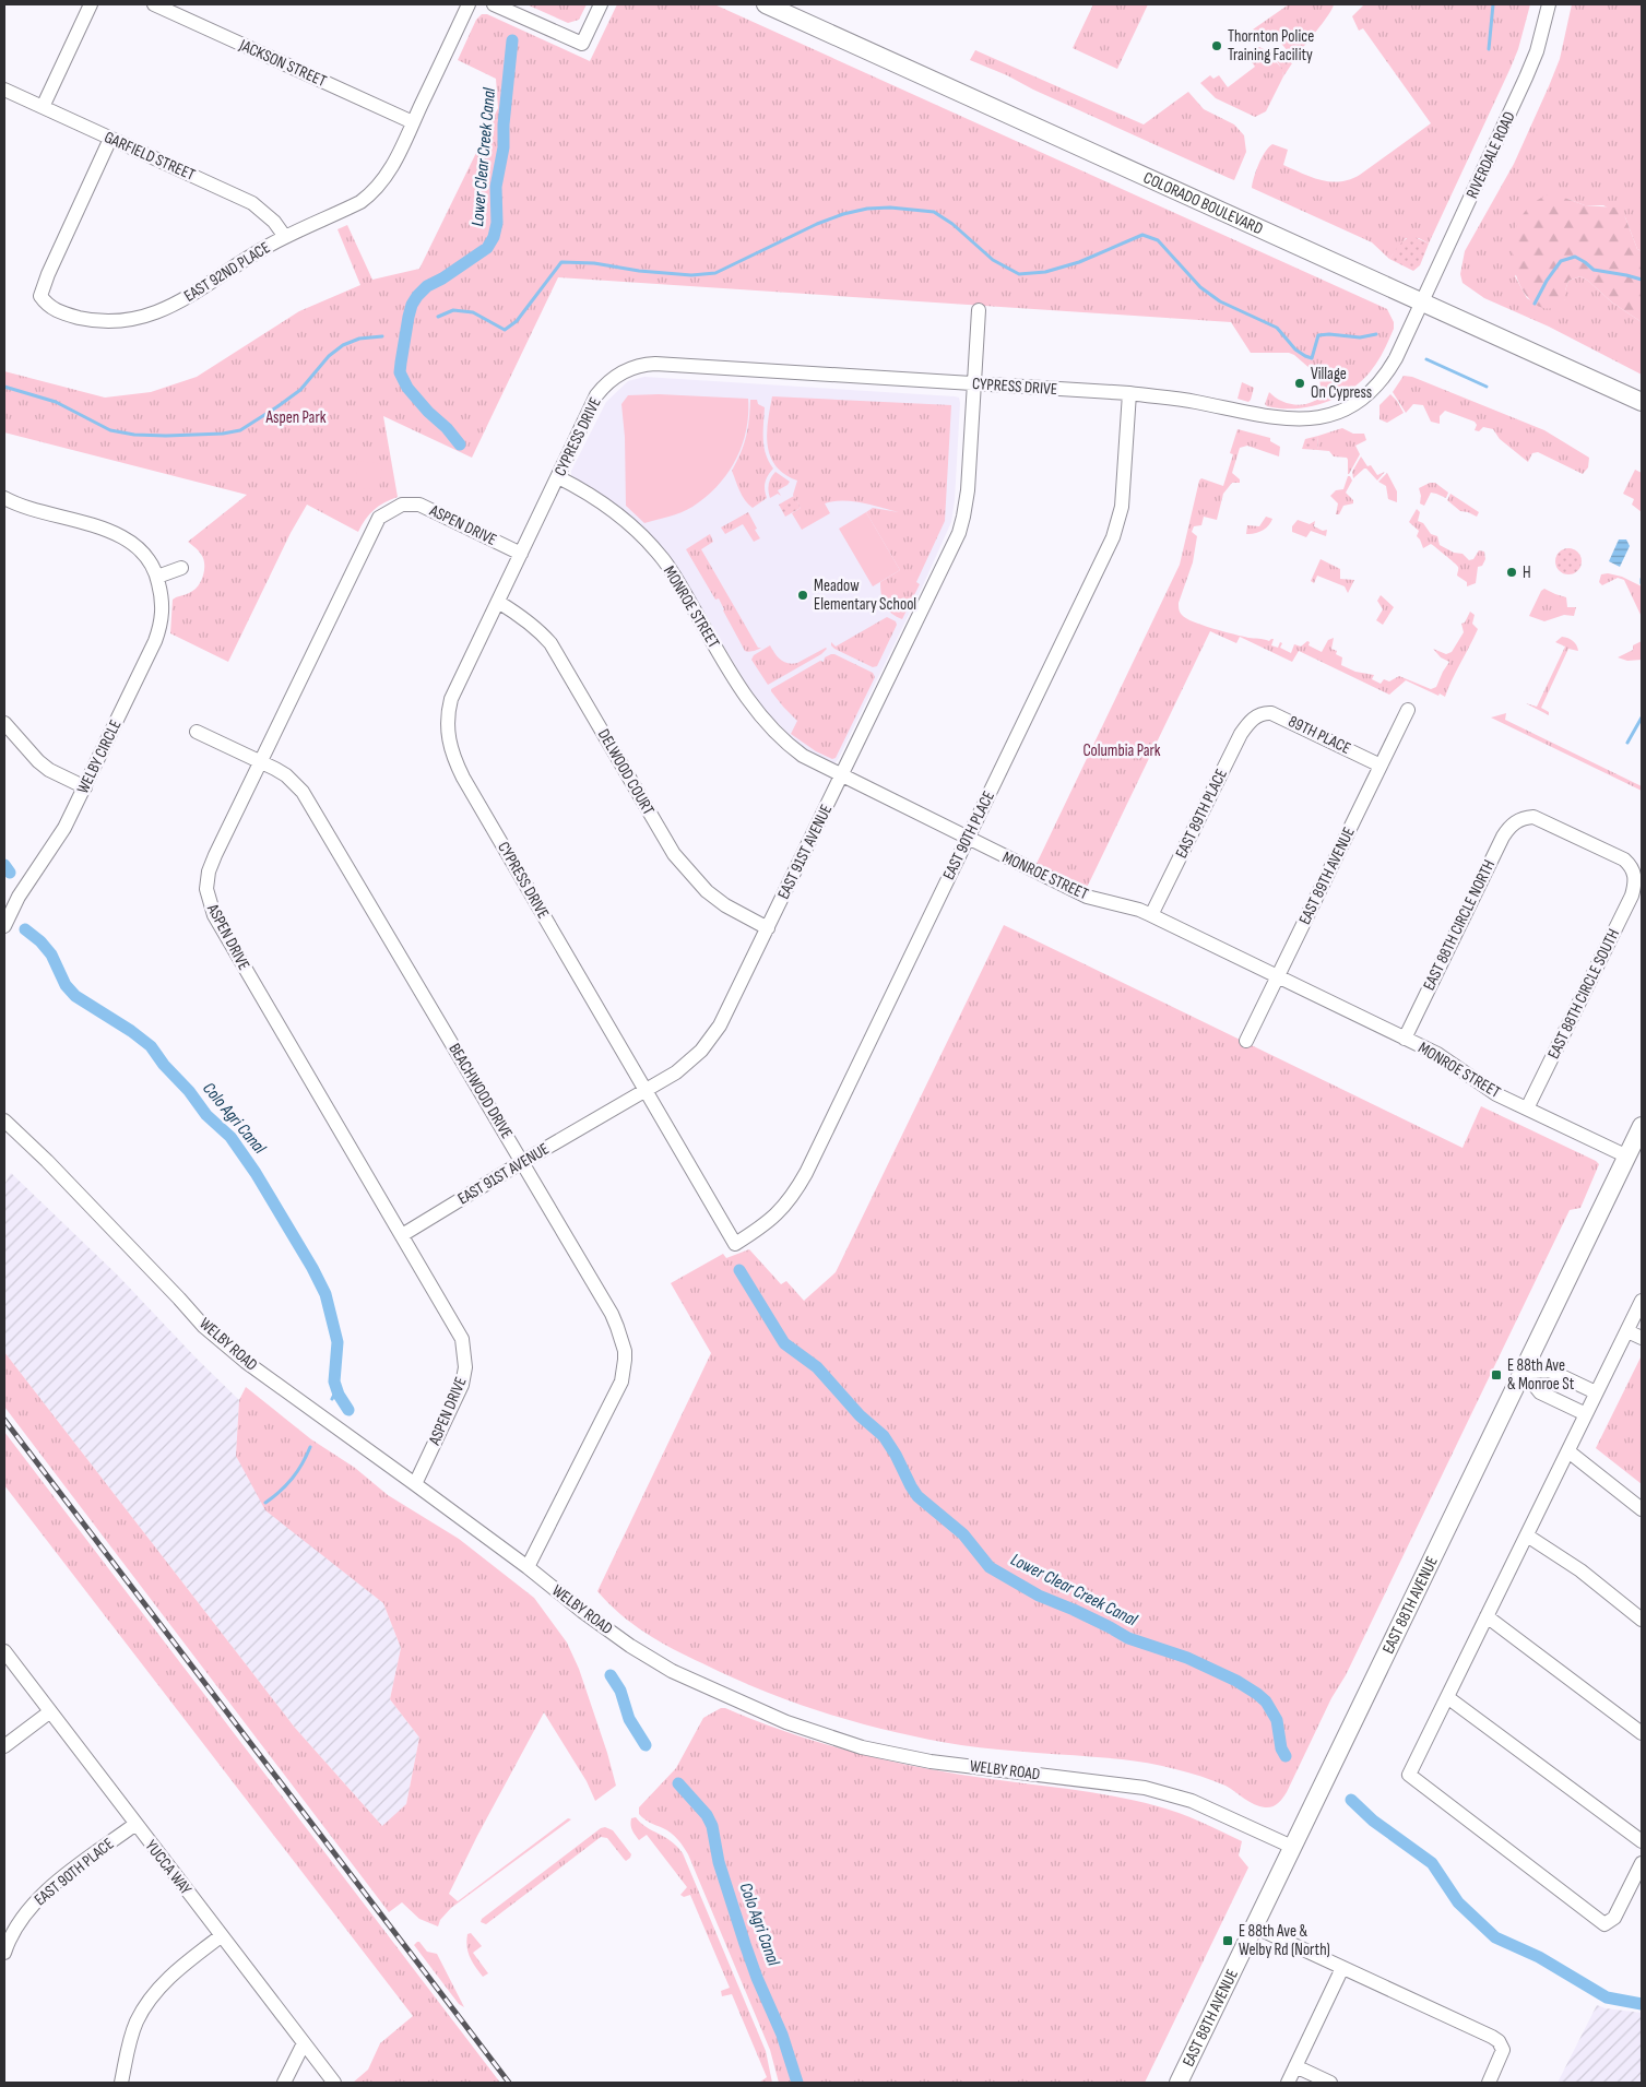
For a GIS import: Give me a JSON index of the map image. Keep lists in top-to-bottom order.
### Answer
{
  "streets": {
    "main road": ["COLORADO BOULEVARD", "EAST 88TH AVENUE"],
    "street": [
      "JACKSON STREET",
      "RIVERDALE ROAD",
      "GARFIELD STREET",
      "EAST 92ND PLACE",
      "CYPRESS DRIVE",
      "ASPEN DRIVE",
      "MONROE STREET",
      "89TH PLACE",
      "WELBY CIRCLE",
      "DELWOOD COURT",
      "EAST 89TH PLACE",
      "EAST 90TH PLACE",
      "EAST 91ST AVENUE",
      "EAST 89TH AVENUE",
      "EAST 88TH CIRCLE NORTH",
      "EAST 88TH CIRCLE SOUTH",
      "BEACHWOOD DRIVE",
      "WELBY ROAD",
      "YUCCA WAY"
    ]
  },
  "crossings": [
    ["JACKSON STREET", "EAST 92ND PLACE"],
    ["RIVERDALE ROAD", "COLORADO BOULEVARD"],
    ["RIVERDALE ROAD", "CYPRESS DRIVE"],
    ["GARFIELD STREET", "EAST 92ND PLACE"],
    ["COLORADO BOULEVARD", "CYPRESS DRIVE"],
    ["CYPRESS DRIVE", "ASPEN DRIVE"],
    ["CYPRESS DRIVE", "MONROE STREET"],
    ["CYPRESS DRIVE", "DELWOOD COURT"],
    ["CYPRESS DRIVE", "EAST 90TH PLACE"],
    ["CYPRESS DRIVE", "EAST 91ST AVENUE"],
    ["ASPEN DRIVE", "EAST 91ST AVENUE"],
    ["ASPEN DRIVE", "BEACHWOOD DRIVE"],
    ["ASPEN DRIVE", "WELBY ROAD"],
    ["MONROE STREET", "EAST 89TH PLACE"],
    ["MONROE STREET", "EAST 90TH PLACE"],
    ["MONROE STREET", "EAST 91ST AVENUE"],
    ["MONROE STREET", "EAST 89TH AVENUE"],
    ["MONROE STREET", "EAST 88TH CIRCLE NORTH"],
    ["MONROE STREET", "EAST 88TH CIRCLE SOUTH"],
    ["MONROE STREET", "EAST 88TH AVENUE"],
    ["89TH PLACE", "EAST 89TH PLACE"],
    ["89TH PLACE", "EAST 89TH AVENUE"],
    ["DELWOOD COURT", "EAST 91ST AVENUE"],
    ["EAST 90TH PLACE", "YUCCA WAY"],
    ["EAST 91ST AVENUE", "BEACHWOOD DRIVE"],
    ["EAST 88TH CIRCLE NORTH", "EAST 88TH CIRCLE SOUTH"],
    ["BEACHWOOD DRIVE", "WELBY ROAD"],
    ["WELBY ROAD", "EAST 88TH AVENUE"]
  ],
  "water": ["Lower Clear Creek Canal", "Colo Agri Canal"],
  "parks": ["Aspen Park", "Columbia Park"],
  "places": {
    "other": [
      "Thornton Police Training Facility",
      "Village On Cypress",
      "H",
      "Meadow Elementary School"
    ],
    "transit": ["E 88th Ave & Monroe St", "E 88th Ave & Welby Rd (North)"]
  }
}
